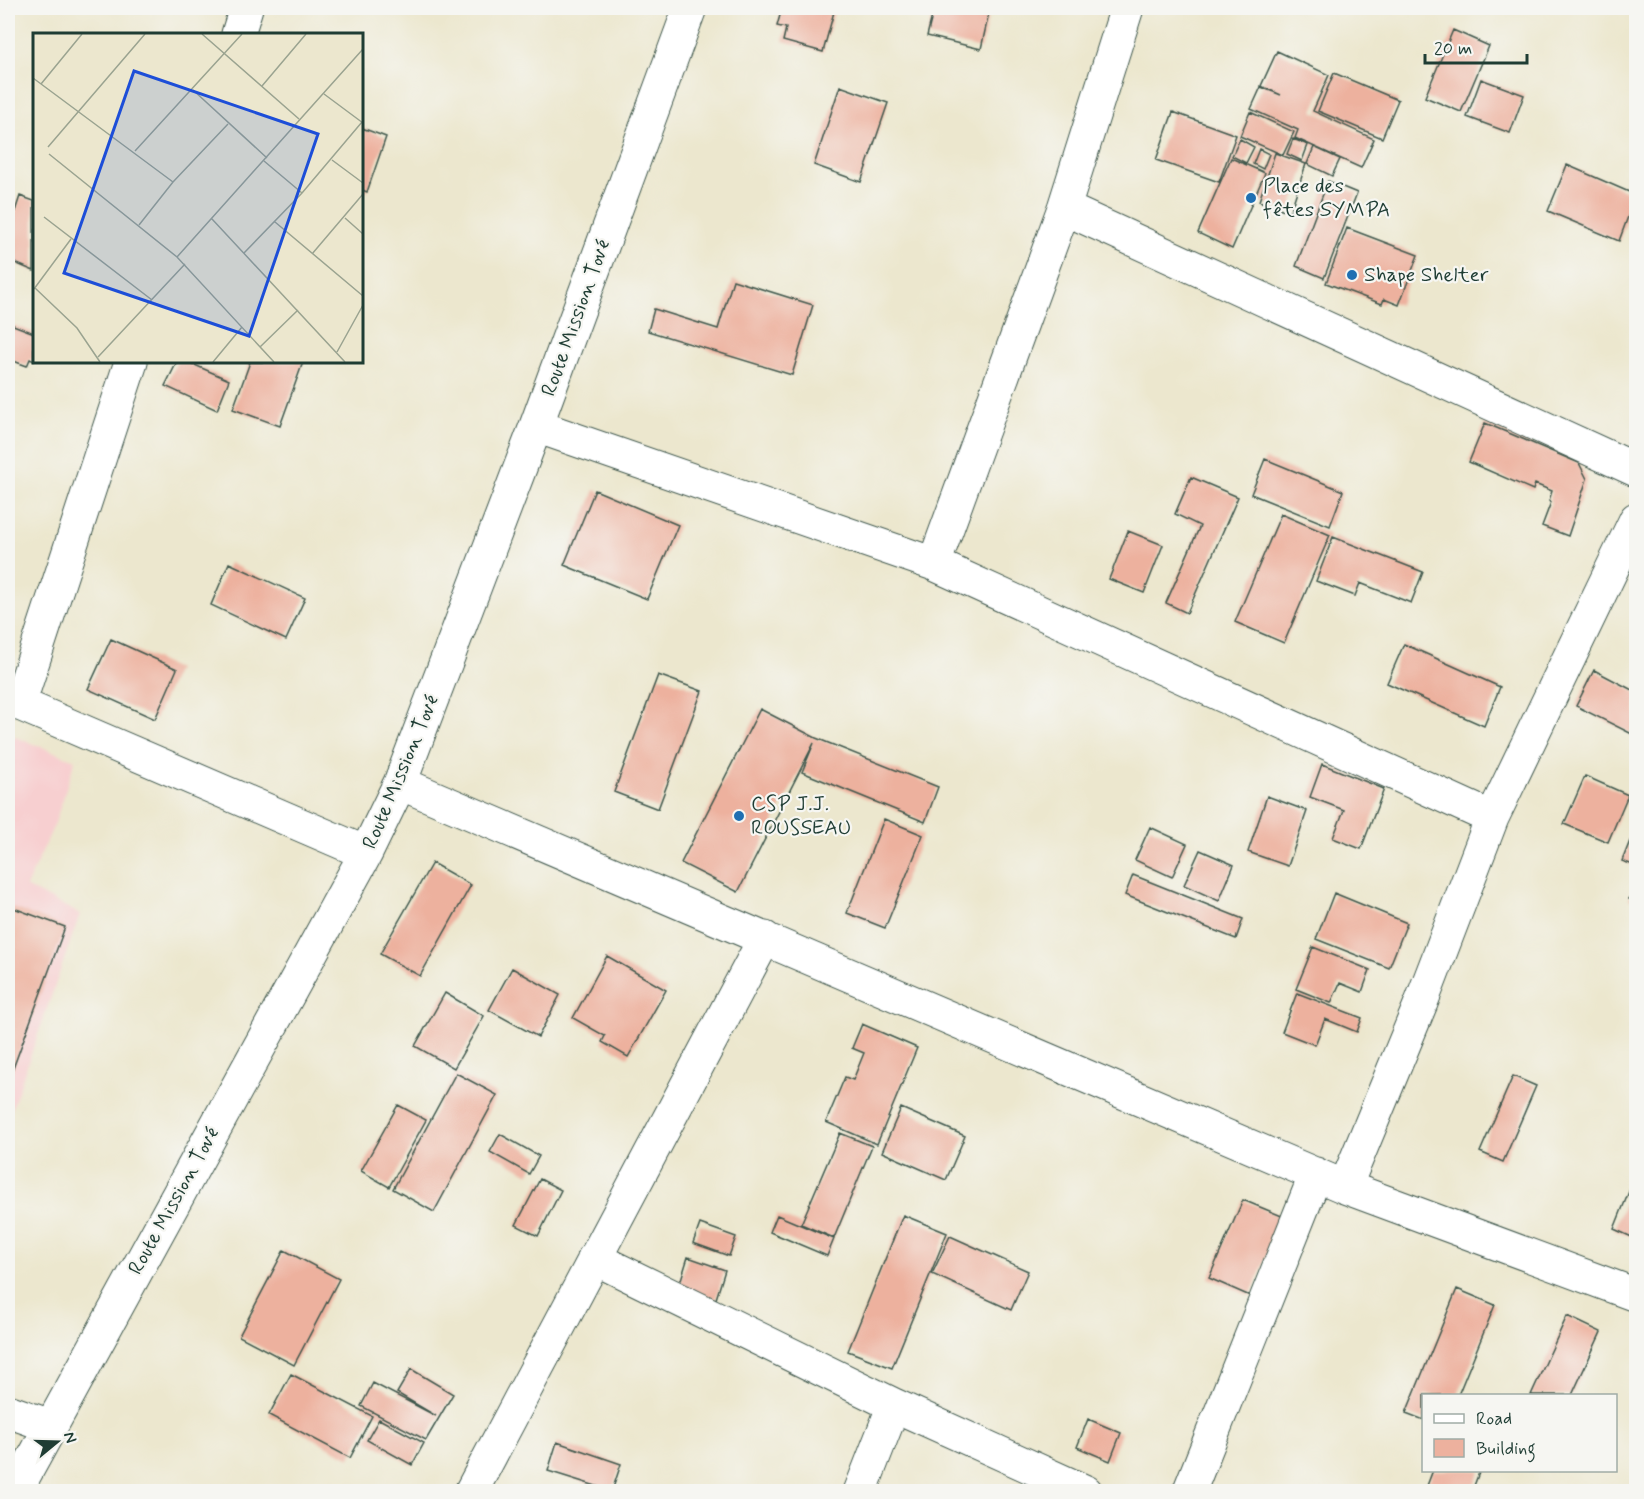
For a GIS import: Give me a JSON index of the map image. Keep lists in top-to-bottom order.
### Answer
{
  "streets": {
    "street": ["Route Mission Tové"]
  },
  "places": ["Place des fêtes SYMPA", "Shape Shelter", "CSP J.J. ROUSSEAU"],
  "legend": ["Road", "Building"],
  "scale_bar": "20 m",
  "north": "right"
}
